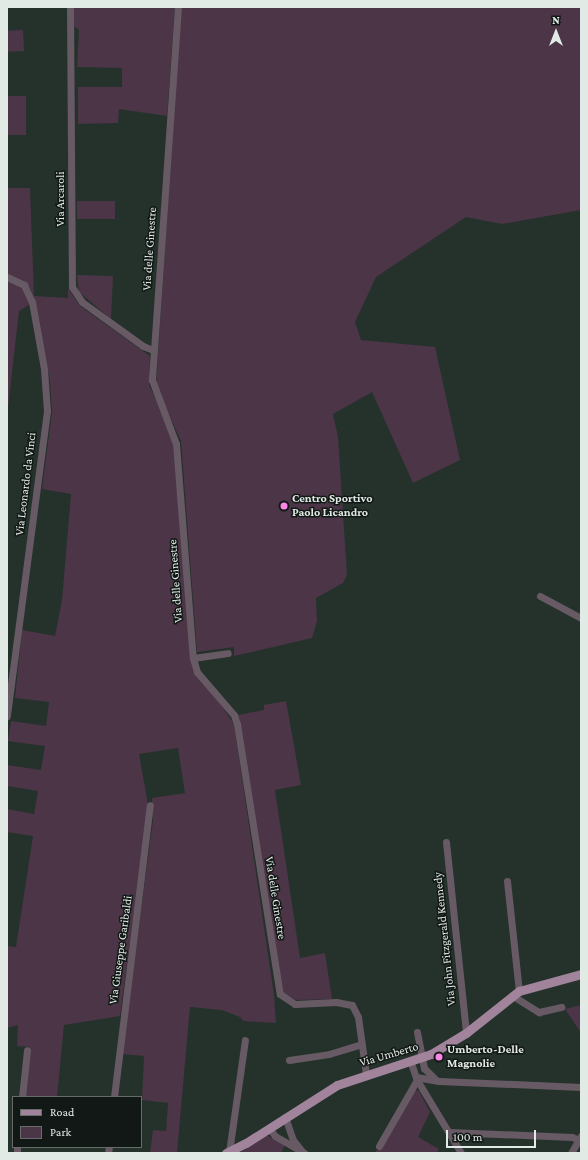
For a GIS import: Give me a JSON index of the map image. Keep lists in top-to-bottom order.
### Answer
{
  "streets": {
    "main road": ["Via Umberto"],
    "street": [
      "Via Arcaroli",
      "Via delle Ginestre",
      "Via Leonardo da Vinci",
      "Via John Fitzgerald Kennedy",
      "Via Giuseppe Garibaldi"
    ]
  },
  "crossings": [
    ["Via Arcaroli", "Via delle Ginestre"],
    ["Via delle Ginestre", "Via Umberto"],
    ["Via John Fitzgerald Kennedy", "Via Umberto"]
  ],
  "places": ["Centro Sportivo Paolo Licandro", "Umberto-Delle Magnolie"],
  "legend": ["Road", "Park"],
  "scale_bar": "100 m",
  "north": "top"
}
